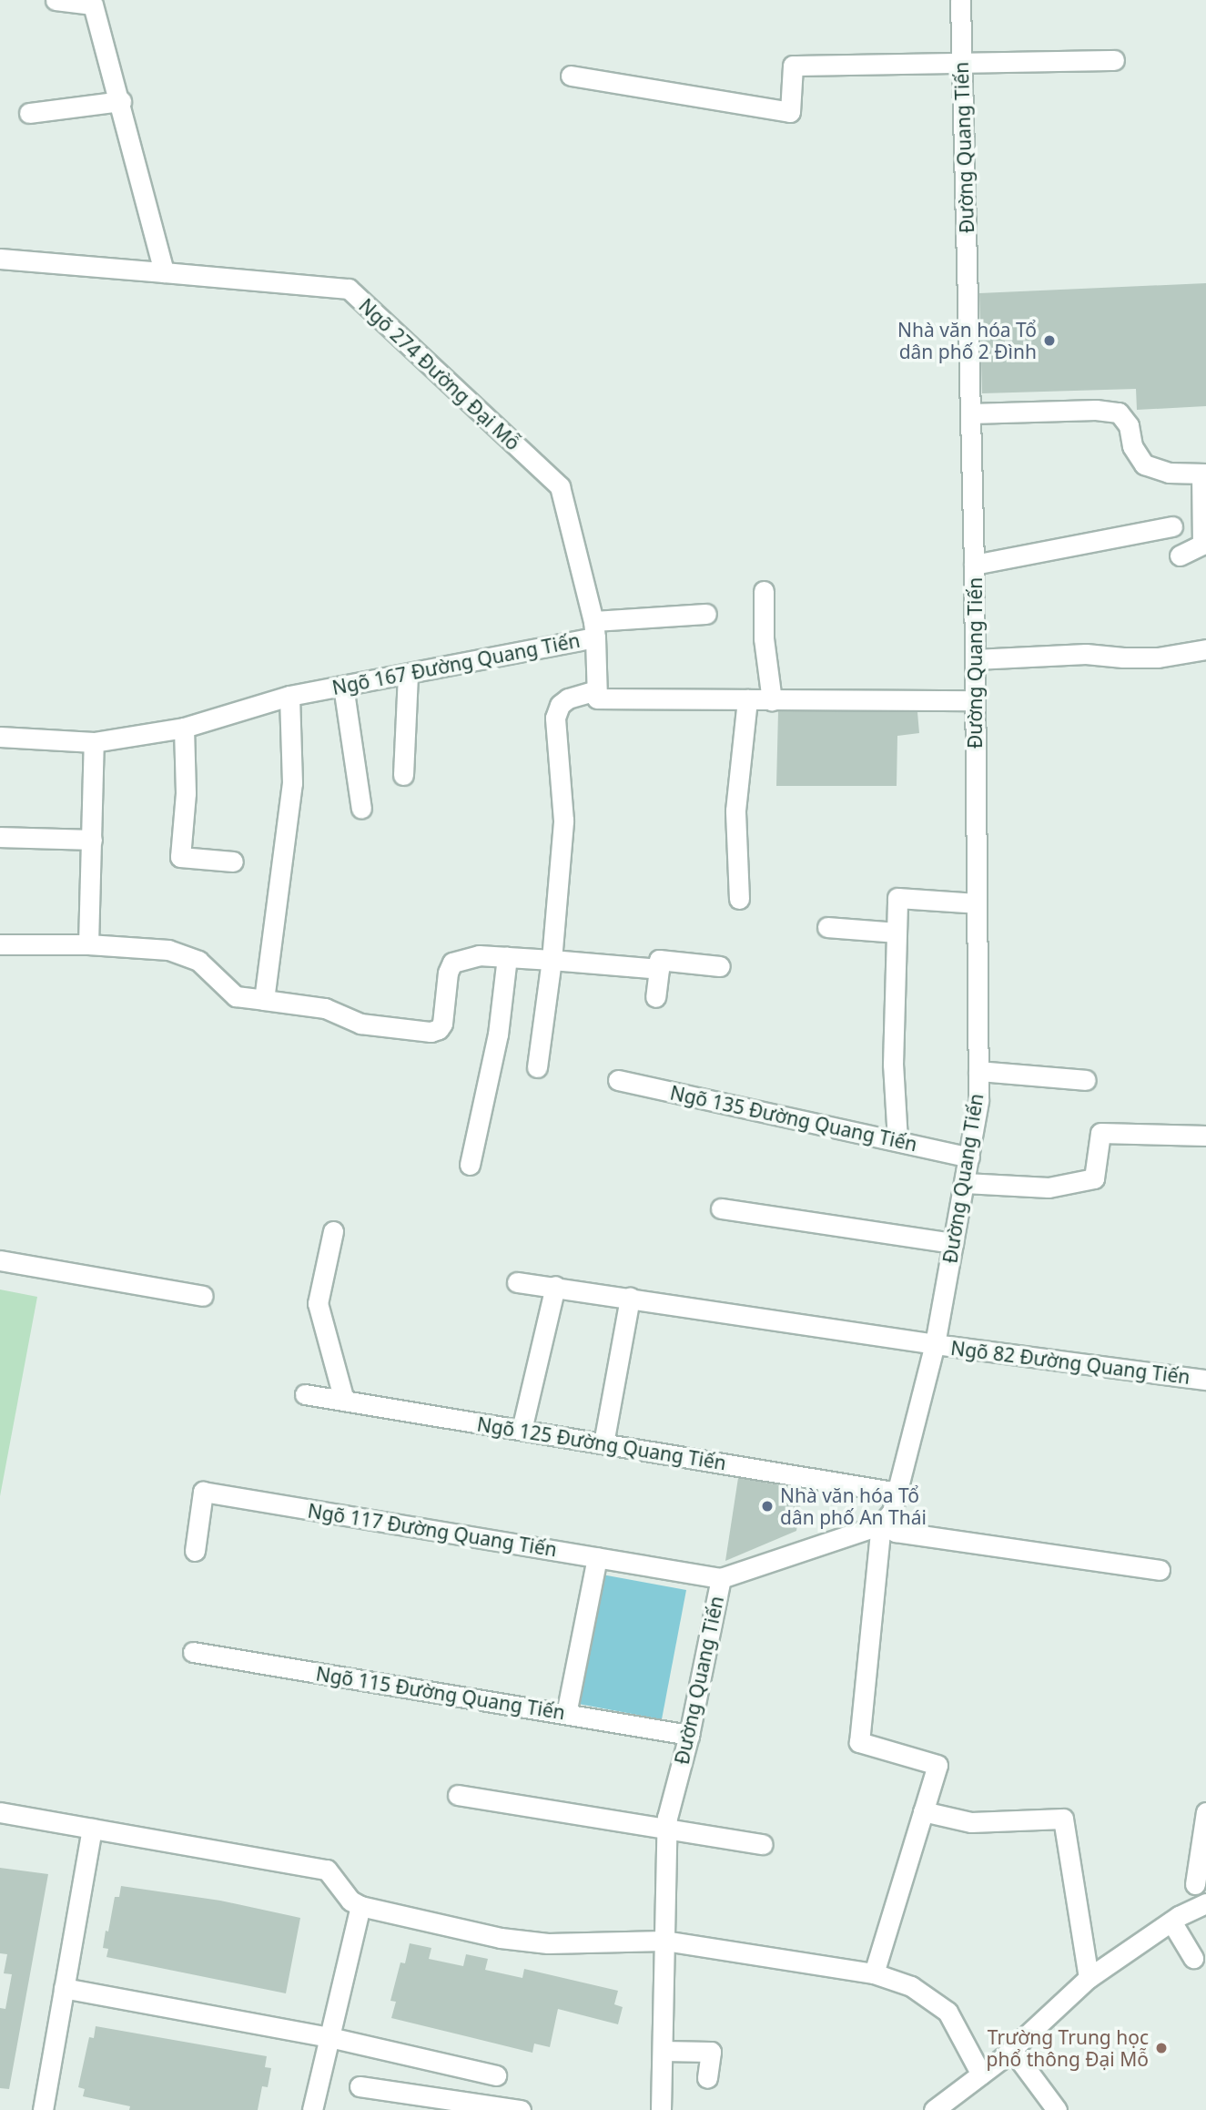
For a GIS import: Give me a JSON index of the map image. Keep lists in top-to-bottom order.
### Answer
{
  "streets": {
    "street": [
      "Đường Quang Tiến",
      "Ngõ 274 Đường Đại Mỗ",
      "Ngõ 167 Đường Quang Tiến",
      "Ngõ 135 Đường Quang Tiến",
      "Ngõ 82 Đường Quang Tiến",
      "Ngõ 125 Đường Quang Tiến",
      "Ngõ 117 Đường Quang Tiến",
      "Ngõ 115 Đường Quang Tiến"
    ]
  },
  "crossings": [
    ["Đường Quang Tiến", "Ngõ 135 Đường Quang Tiến"],
    ["Đường Quang Tiến", "Ngõ 82 Đường Quang Tiến"],
    ["Đường Quang Tiến", "Ngõ 125 Đường Quang Tiến"],
    ["Đường Quang Tiến", "Ngõ 117 Đường Quang Tiến"],
    ["Đường Quang Tiến", "Ngõ 115 Đường Quang Tiến"],
    ["Ngõ 274 Đường Đại Mỗ", "Ngõ 167 Đường Quang Tiến"]
  ],
  "places": ["Nhà văn hóa Tổ dân phố 2 Đình", "Nhà văn hóa Tổ dân phố An Thái", "Trường Trung học phổ thông Đại Mỗ"]
}
